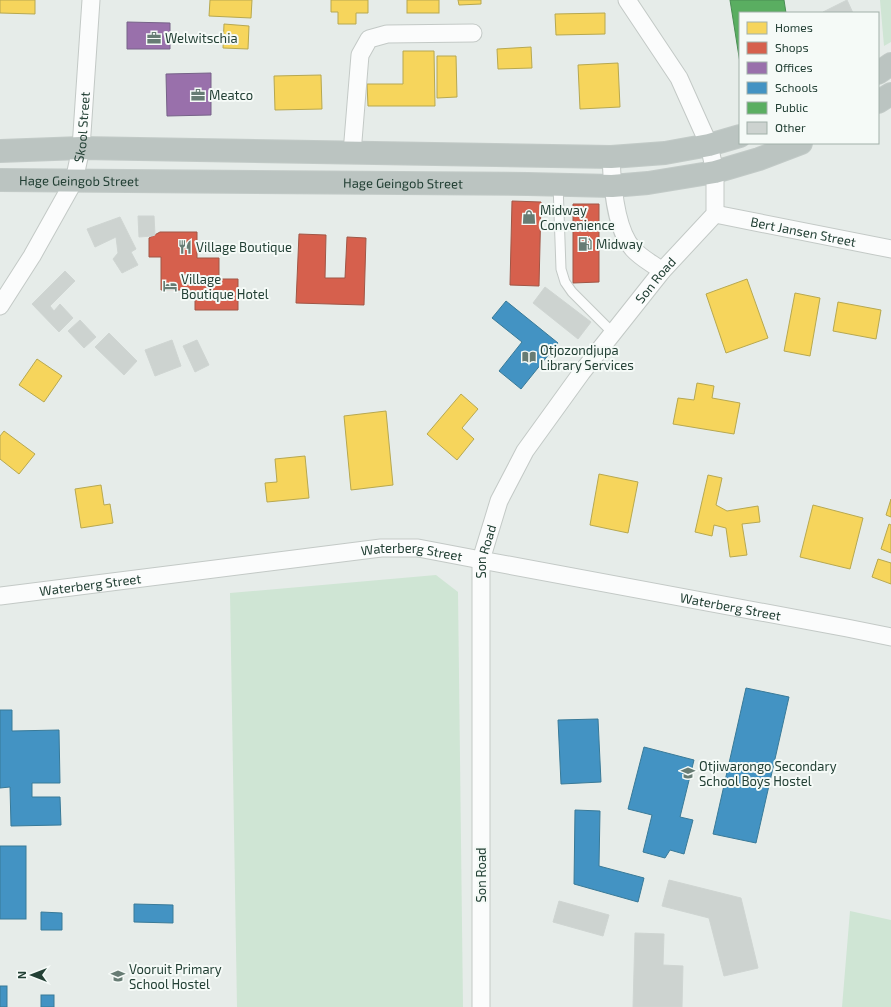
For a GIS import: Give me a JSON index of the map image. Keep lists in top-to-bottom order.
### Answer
{
  "streets": {
    "highway": ["Hage Geingob Street"],
    "street": [
      "Skool Street",
      "Bert Jansen Street",
      "Son Road",
      "Waterberg Street"
    ]
  },
  "crossings": [
    ["Skool Street", "Hage Geingob Street"],
    ["Bert Jansen Street", "Son Road"],
    ["Son Road", "Waterberg Street"]
  ],
  "places": {
    "office": ["Welwitschia", "Meatco"],
    "shop": ["Midway Convenience"],
    "fuel station": ["Midway"],
    "restaurant": ["Village Boutique"],
    "hotel": ["Village Boutique Hotel"],
    "library": ["Otjozondjupa Library Services"],
    "school or university": ["Otjiwarongo Secondary School Boys Hostel", "Vooruit Primary School Hostel"]
  },
  "legend": [
    "Homes",
    "Shops",
    "Offices",
    "Schools",
    "Public",
    "Other"
  ],
  "north": "left"
}
